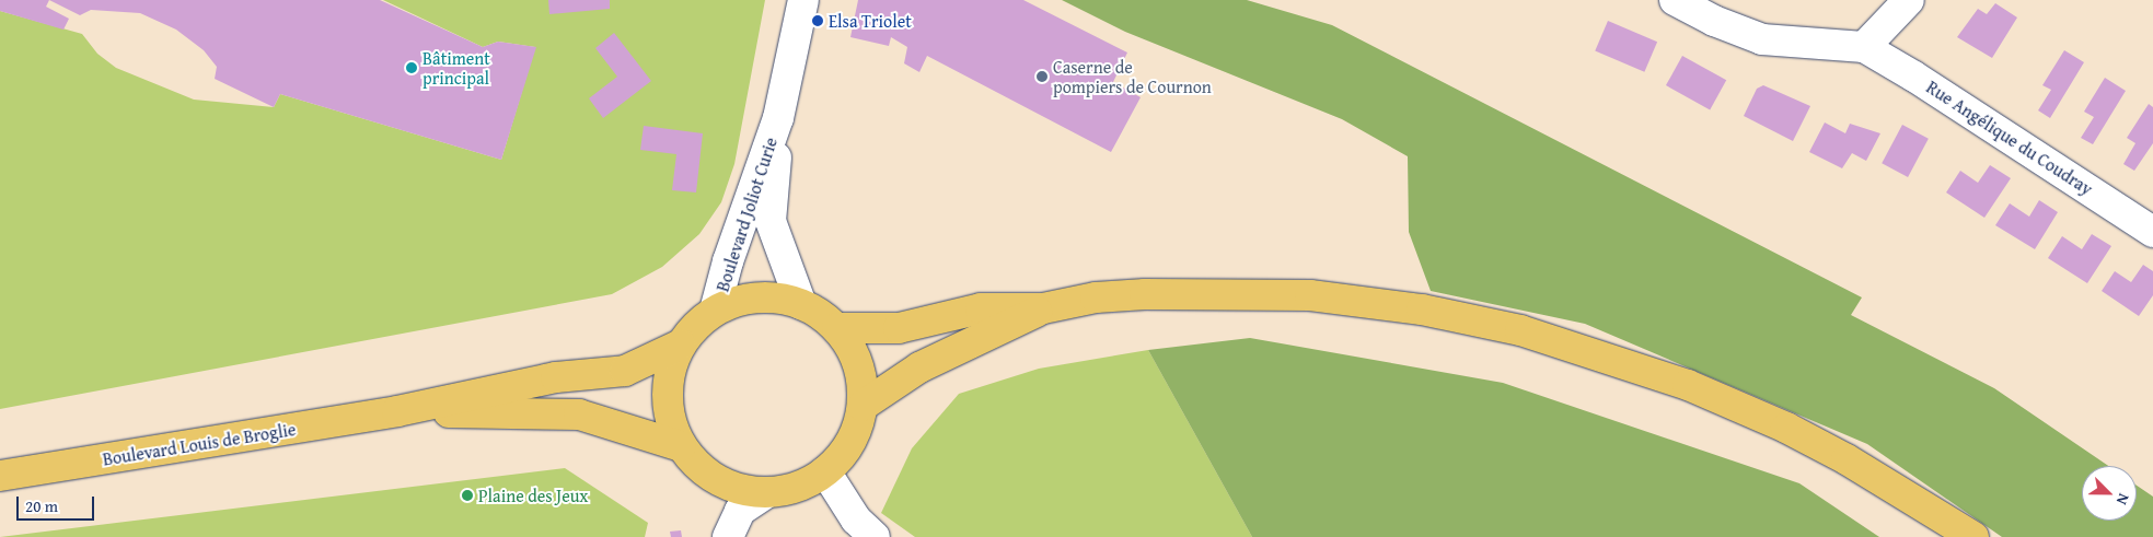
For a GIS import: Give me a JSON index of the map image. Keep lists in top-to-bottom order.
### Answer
{
  "streets": {
    "main road": ["Boulevard Louis de Broglie"],
    "street": ["Rue Angélique du Coudray", "Boulevard Joliot Curie"]
  },
  "crossings": [
    ["Boulevard Joliot Curie", "Boulevard Louis de Broglie"]
  ],
  "places": [
    "Elsa Triolet",
    "Bâtiment principal",
    "Caserne de pompiers de Cournon",
    "Plaine des Jeux"
  ],
  "scale_bar": "20 m",
  "north": "bottom right"
}
